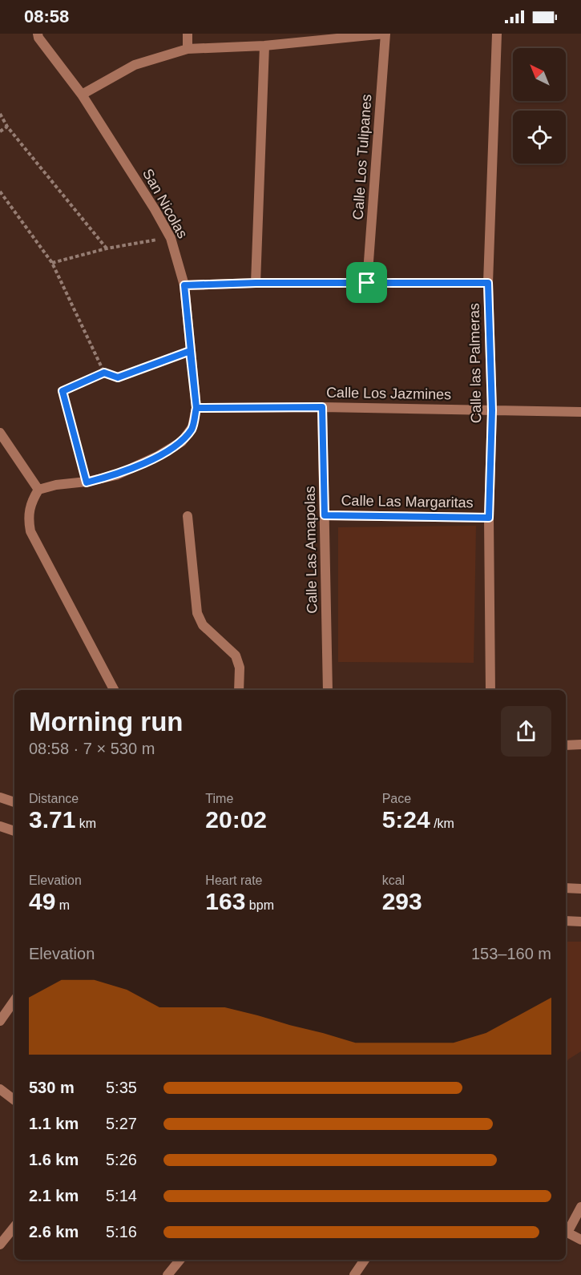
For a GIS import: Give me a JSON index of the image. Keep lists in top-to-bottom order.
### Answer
{
  "streets": {
    "street": [
      "Calle Los Tulipanes",
      "San Nicolas",
      "Calle las Palmeras",
      "Calle Los Jazmines",
      "Calle Las Margaritas",
      "Calle Las Amapolas"
    ]
  },
  "crossings": [
    ["San Nicolas", "Calle Los Jazmines"],
    ["Calle las Palmeras", "Calle Los Jazmines"],
    ["Calle las Palmeras", "Calle Las Margaritas"],
    ["Calle Los Jazmines", "Calle Las Amapolas"],
    ["Calle Las Margaritas", "Calle Las Amapolas"]
  ],
  "north": "top left",
  "page": {
    "status": "08:58",
    "heading": ["Morning run", "08:58 · 7 × 530 m"],
    "stats": [
      ["Distance", "3.71 km"],
      ["Time", "20:02"],
      ["Pace", "5:24 /km"],
      ["Elevation", "49 m"],
      ["Heart rate", "163 bpm"],
      ["kcal", "293"]
    ],
    "chart": ["Elevation", "153–160 m"],
    "list": [
      {
        "name": "530 m",
        "note": "5:35"
      },
      {
        "name": "1.1 km",
        "note": "5:27"
      },
      {
        "name": "1.6 km",
        "note": "5:26"
      },
      {
        "name": "2.1 km",
        "note": "5:14"
      },
      {
        "name": "2.6 km",
        "note": "5:16"
      }
    ]
  }
}
